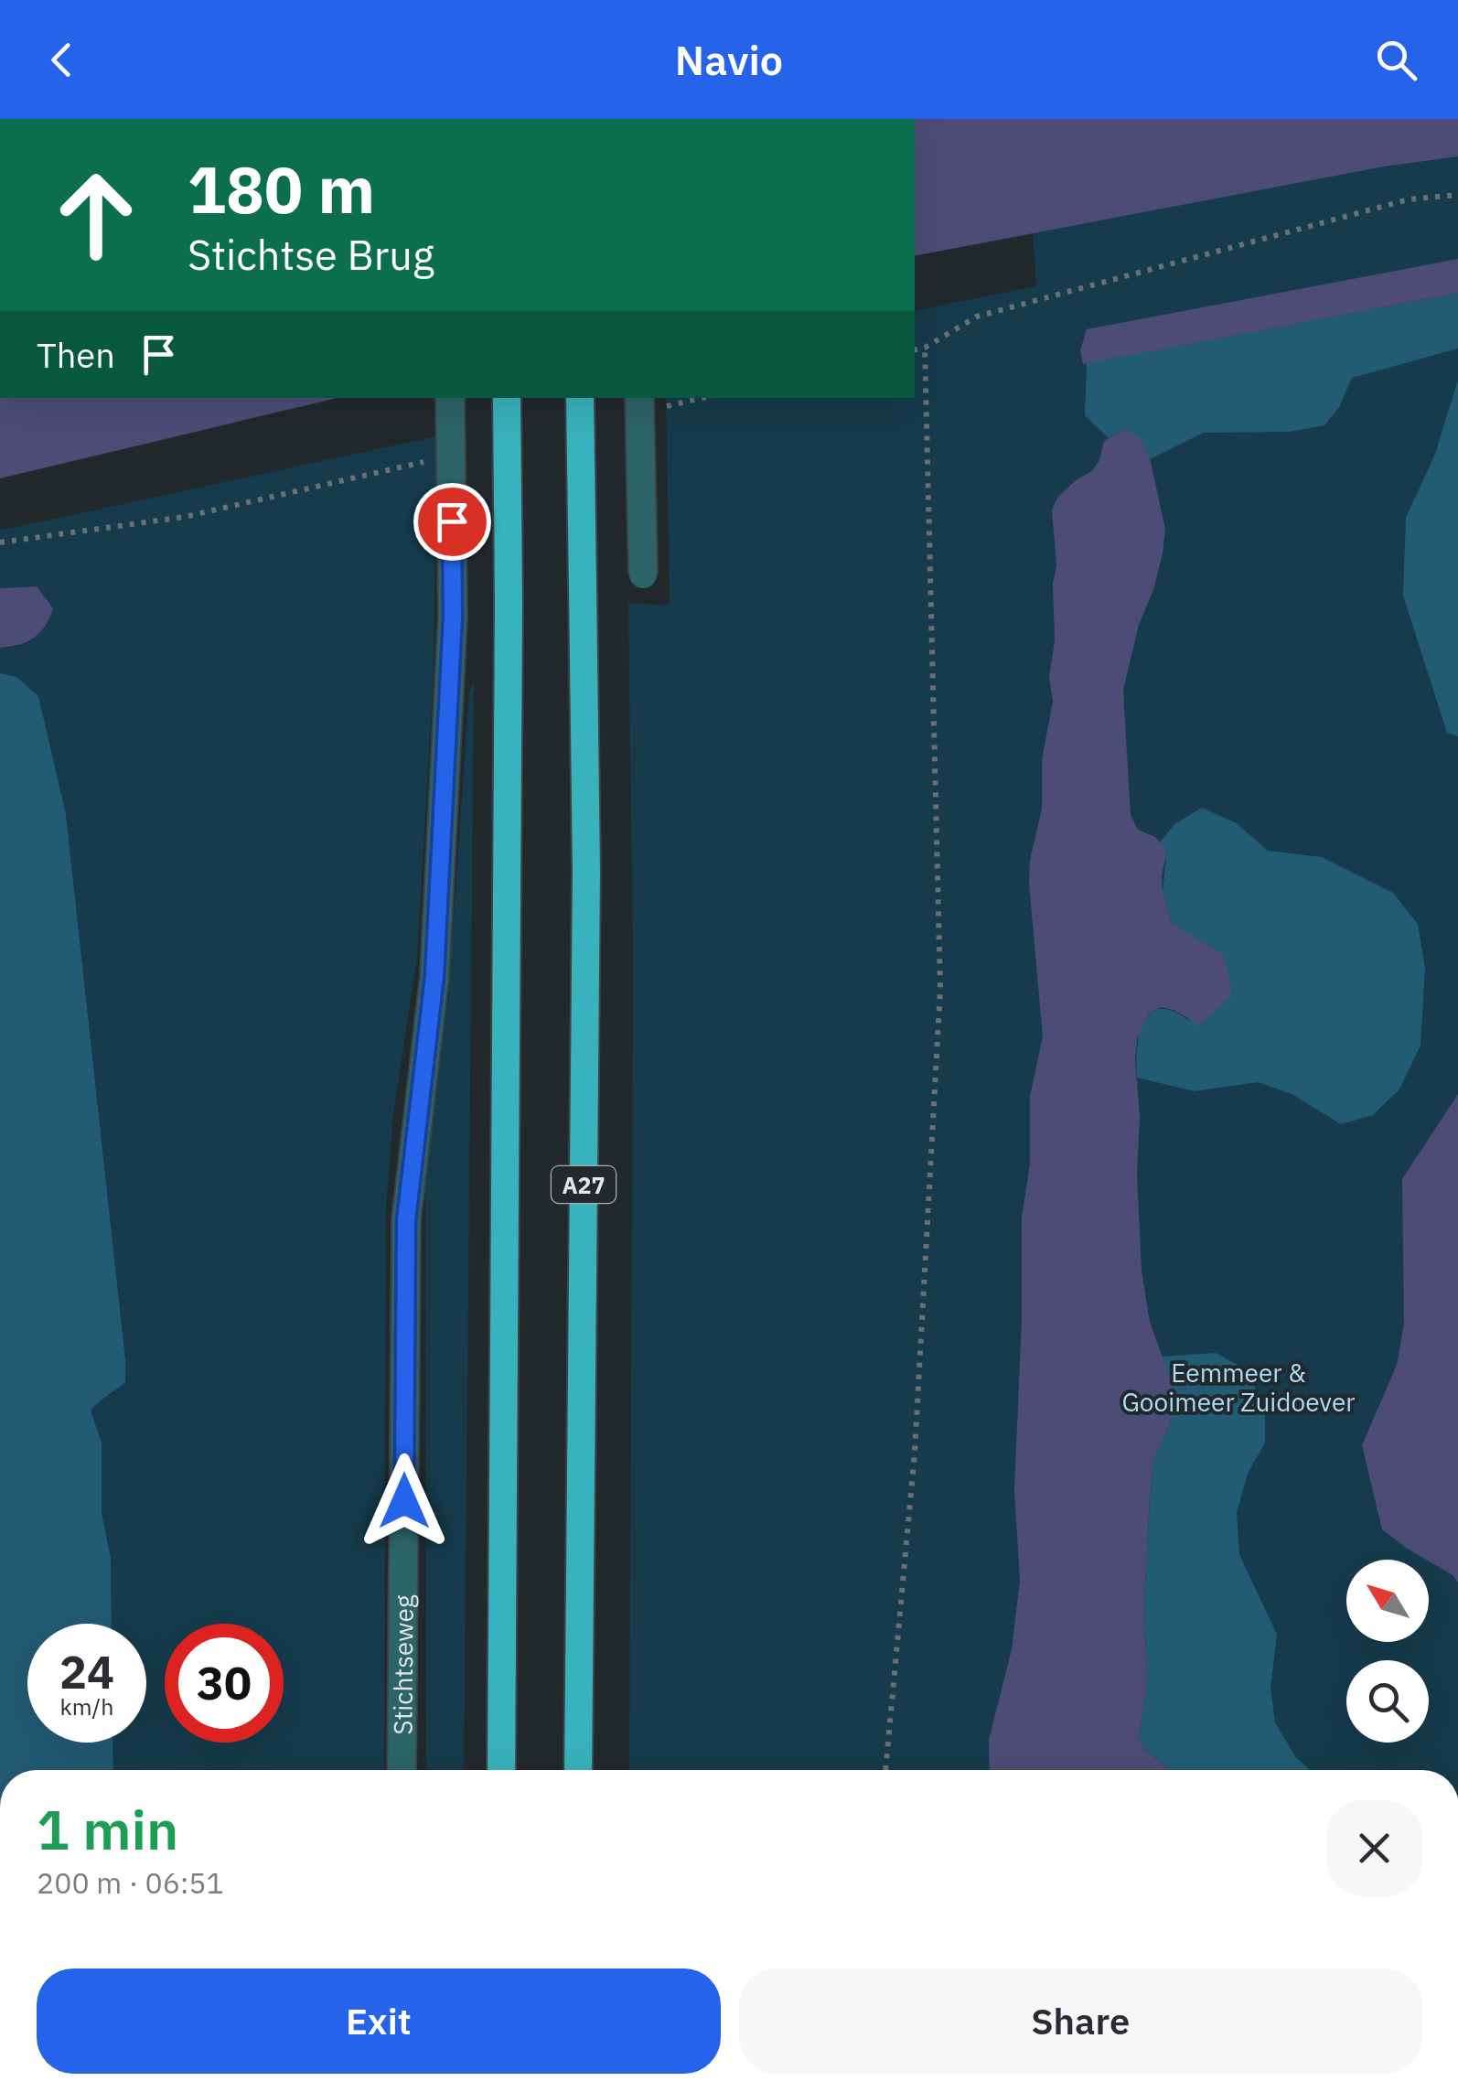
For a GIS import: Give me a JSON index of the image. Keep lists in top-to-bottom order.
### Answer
{
  "streets": {
    "highway": ["A27"],
    "street": ["Stichtseweg"]
  },
  "parks": ["Eemmeer & Gooimeer Zuidoever"],
  "north": "top left",
  "page": {
    "header": "Navio",
    "turn": ["180 m", "Stichtse Brug"],
    "then": "Then",
    "speed": "24 km/h",
    "limit": "30",
    "heading": ["1 min", "200 m · 06:51"],
    "buttons": ["Exit", "Share"]
  }
}
